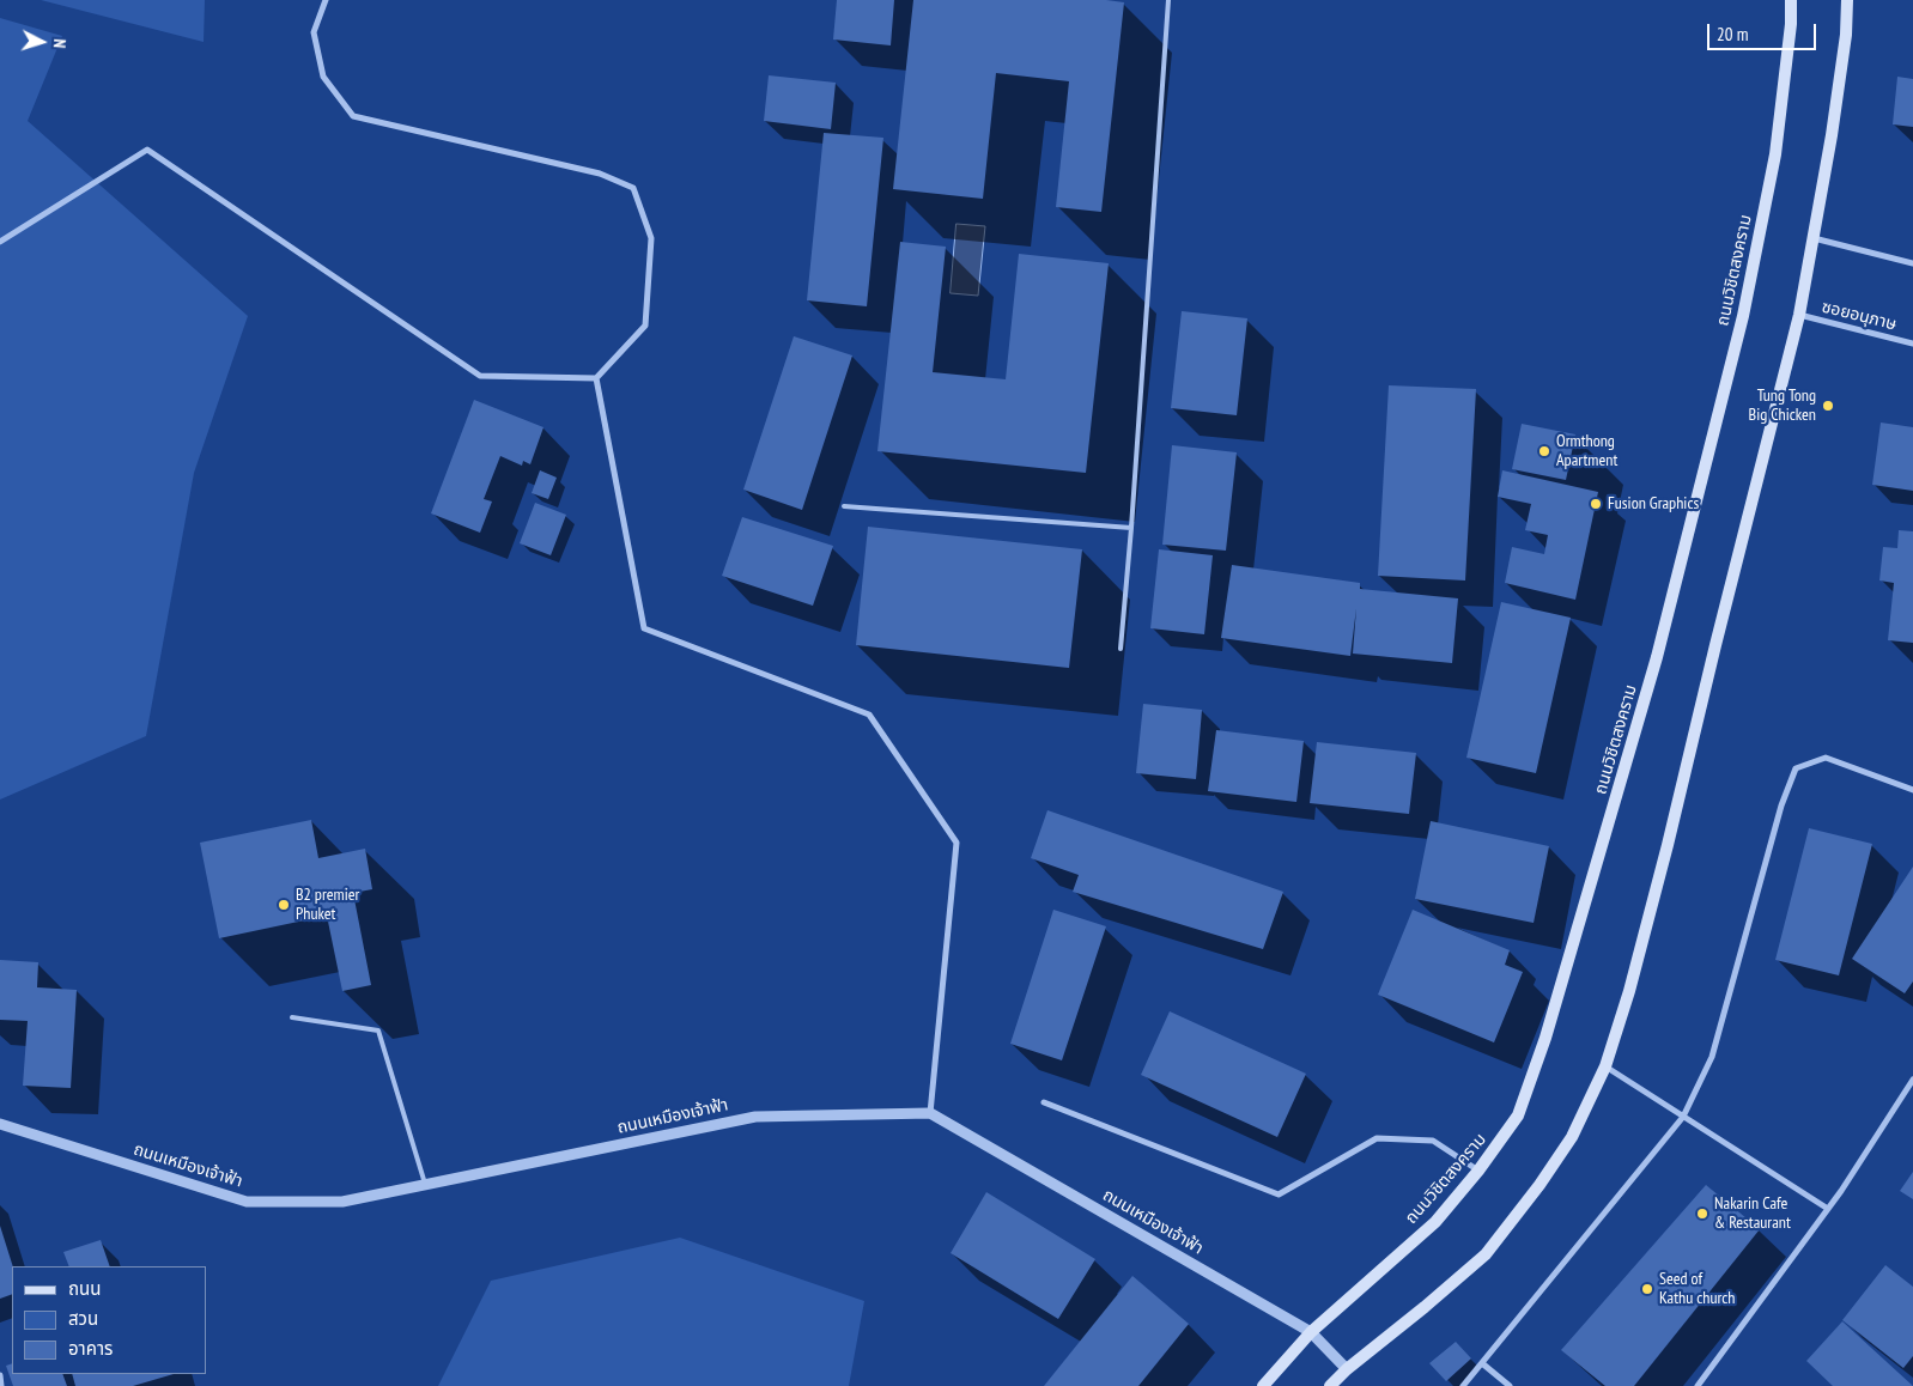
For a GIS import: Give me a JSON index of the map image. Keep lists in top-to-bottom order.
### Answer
{
  "streets": {
    "main road": ["ถนนวิชิตสงคราม"],
    "street": ["ซอยอนุภาษ", "ถนนเหมืองเจ้าฟ้า"]
  },
  "crossings": [
    ["ถนนวิชิตสงคราม", "ถนนเหมืองเจ้าฟ้า"]
  ],
  "places": [
    "Tung Tong Big Chicken",
    "Ormthong Apartment",
    "Fusion Graphics",
    "B2 premier Phuket",
    "Nakarin Cafe & Restaurant",
    "Seed of Kathu church"
  ],
  "legend": ["ถนน", "สวน", "อาคาร"],
  "scale_bar": "20 m",
  "north": "right"
}
